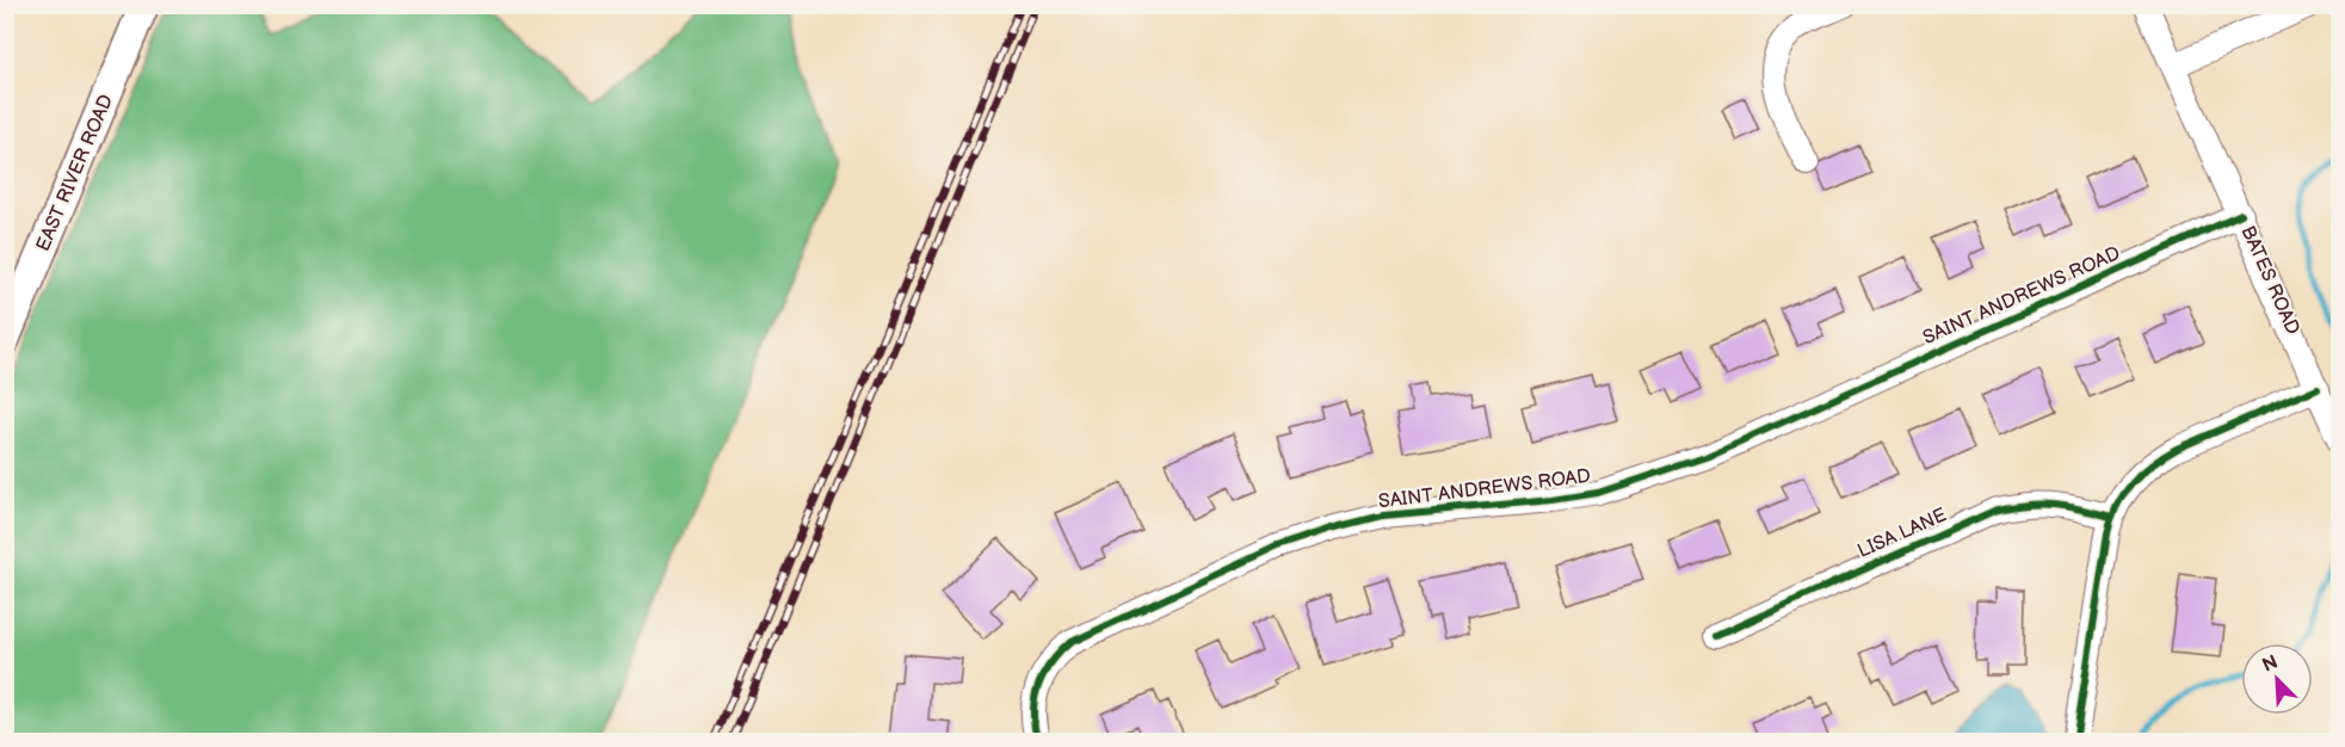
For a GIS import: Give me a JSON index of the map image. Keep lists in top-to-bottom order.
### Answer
{
  "streets": {
    "main road": ["EAST RIVER ROAD"],
    "street": ["BATES ROAD", "SAINT ANDREWS ROAD", "LISA LANE"]
  },
  "crossings": [
    ["BATES ROAD", "SAINT ANDREWS ROAD"]
  ],
  "north": "top left"
}
